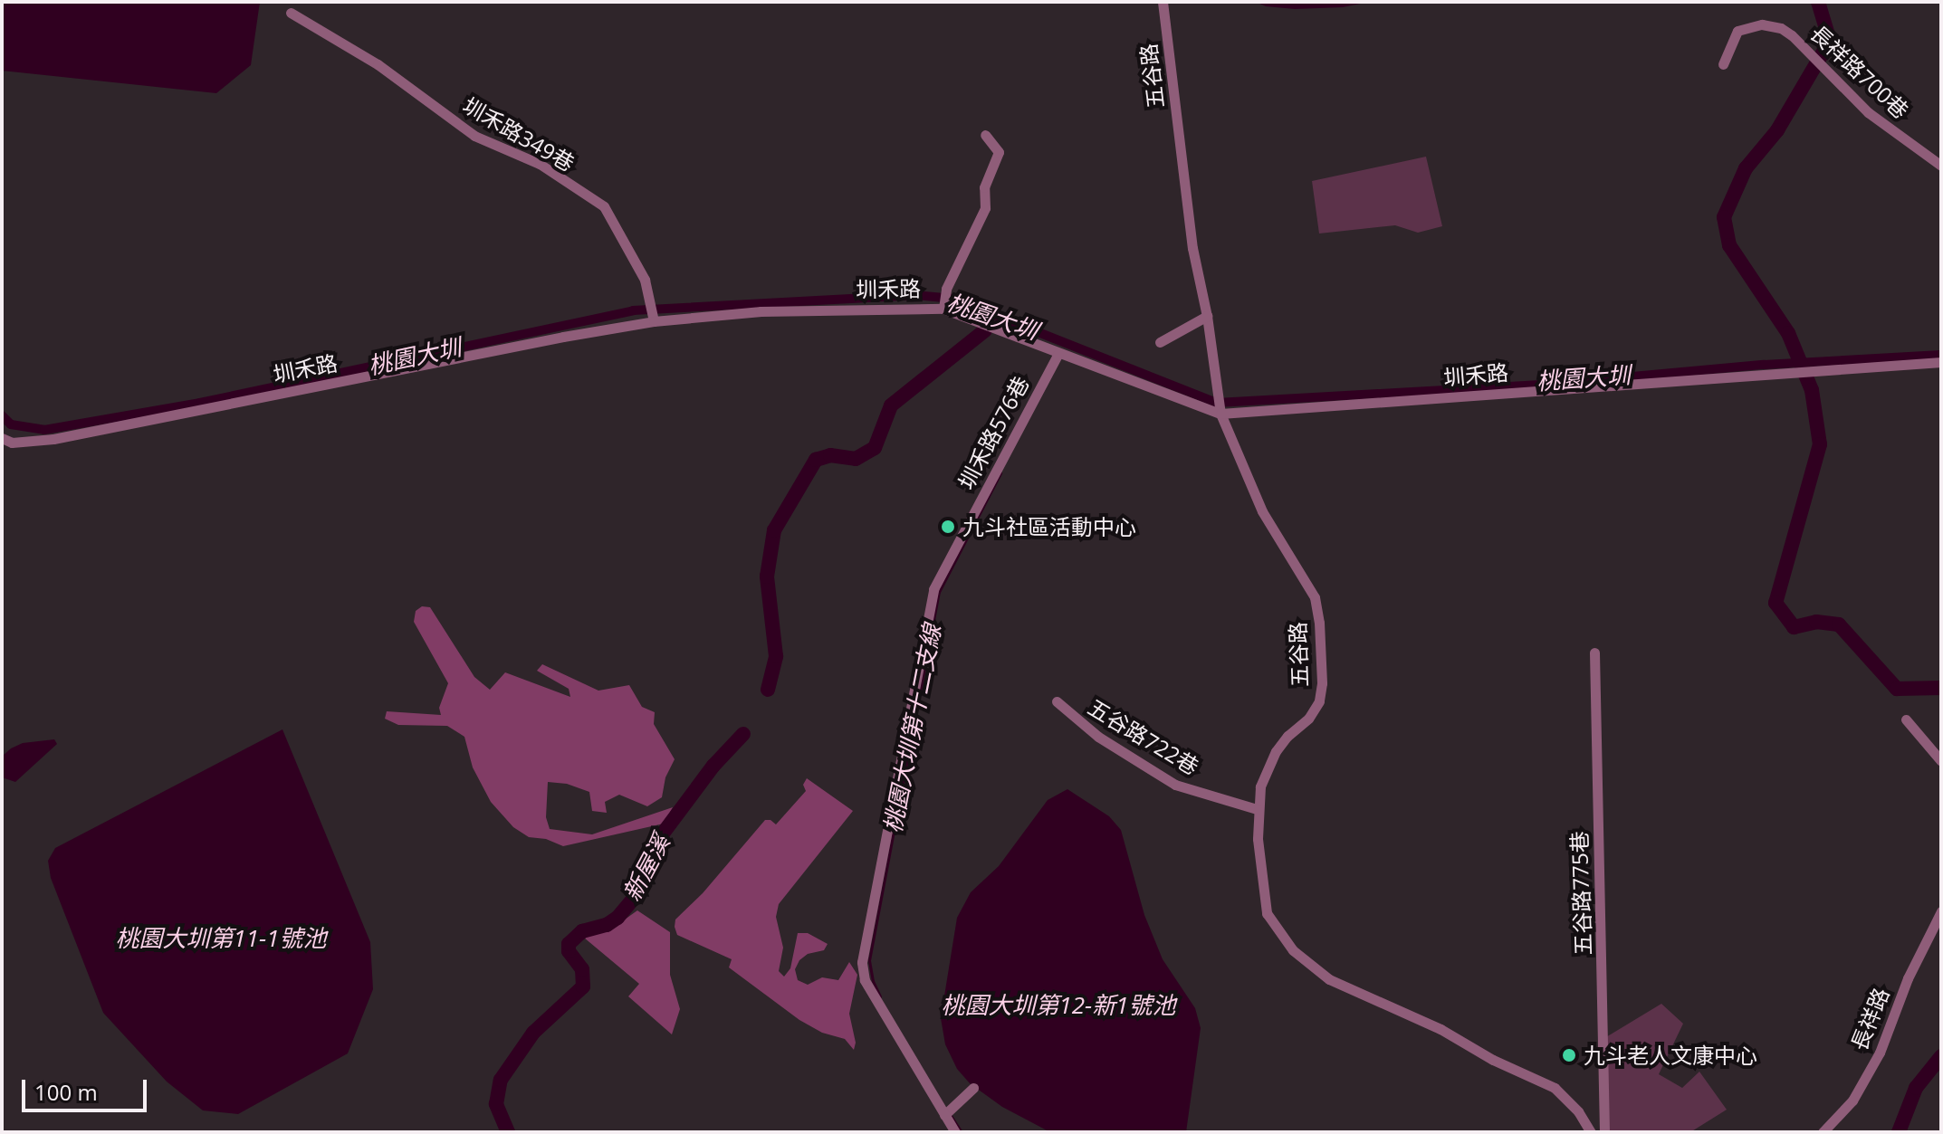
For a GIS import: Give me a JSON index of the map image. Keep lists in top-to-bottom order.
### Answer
{
  "streets": {
    "street": [
      "長祥路700巷",
      "五谷路",
      "圳禾路349巷",
      "圳禾路",
      "圳禾路576巷",
      "五谷路722巷",
      "五谷路775巷",
      "長祥路"
    ]
  },
  "crossings": [
    ["五谷路", "圳禾路"],
    ["五谷路", "五谷路722巷"],
    ["圳禾路349巷", "圳禾路"],
    ["圳禾路", "圳禾路576巷"]
  ],
  "water": [
    "桃園大圳",
    "桃園大圳第十二支線",
    "新屋溪",
    "桃園大圳第11-1號池",
    "桃園大圳第12-新1號池"
  ],
  "places": ["九斗社區活動中心", "九斗老人文康中心"],
  "scale_bar": "100 m"
}
